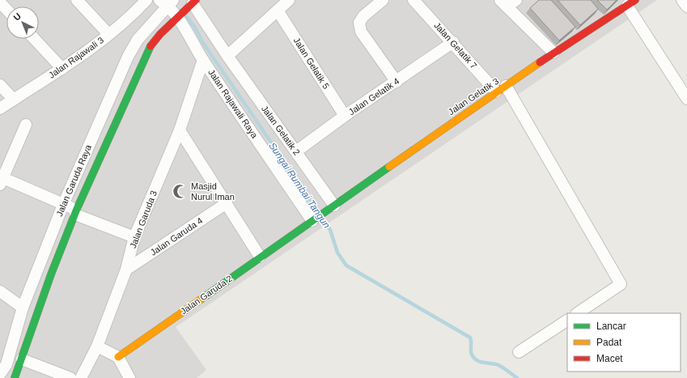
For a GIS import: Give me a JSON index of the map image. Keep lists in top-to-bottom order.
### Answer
{
  "streets": {
    "street": [
      "Jalan Gelatik 7",
      "Jalan Rajawali 3",
      "Jalan Gelatik 5",
      "Jalan Gelatik 4",
      "Jalan Gelatik 3",
      "Jalan Rajawali Raya",
      "Jalan Gelatik 2",
      "Jalan Garuda Raya",
      "Jalan Garuda 3",
      "Jalan Garuda 4",
      "Jalan Garuda 2"
    ]
  },
  "crossings": [
    ["Jalan Gelatik 7", "Jalan Gelatik 4"],
    ["Jalan Gelatik 7", "Jalan Gelatik 3"],
    ["Jalan Gelatik 5", "Jalan Gelatik 4"],
    ["Jalan Gelatik 4", "Jalan Gelatik 2"],
    ["Jalan Gelatik 3", "Jalan Rajawali Raya"],
    ["Jalan Gelatik 3", "Jalan Gelatik 2"],
    ["Jalan Gelatik 3", "Jalan Garuda 2"],
    ["Jalan Rajawali Raya", "Jalan Garuda Raya"],
    ["Jalan Rajawali Raya", "Jalan Garuda 3"],
    ["Jalan Rajawali Raya", "Jalan Garuda 2"],
    ["Jalan Gelatik 2", "Jalan Garuda Raya"],
    ["Jalan Garuda 3", "Jalan Garuda 4"]
  ],
  "water": ["Sungai Rumbai Tangun"],
  "places": {
    "mosque": ["Masjid Nurul Iman"]
  },
  "legend": ["Lancar", "Padat", "Macet"],
  "north": "top left"
}
